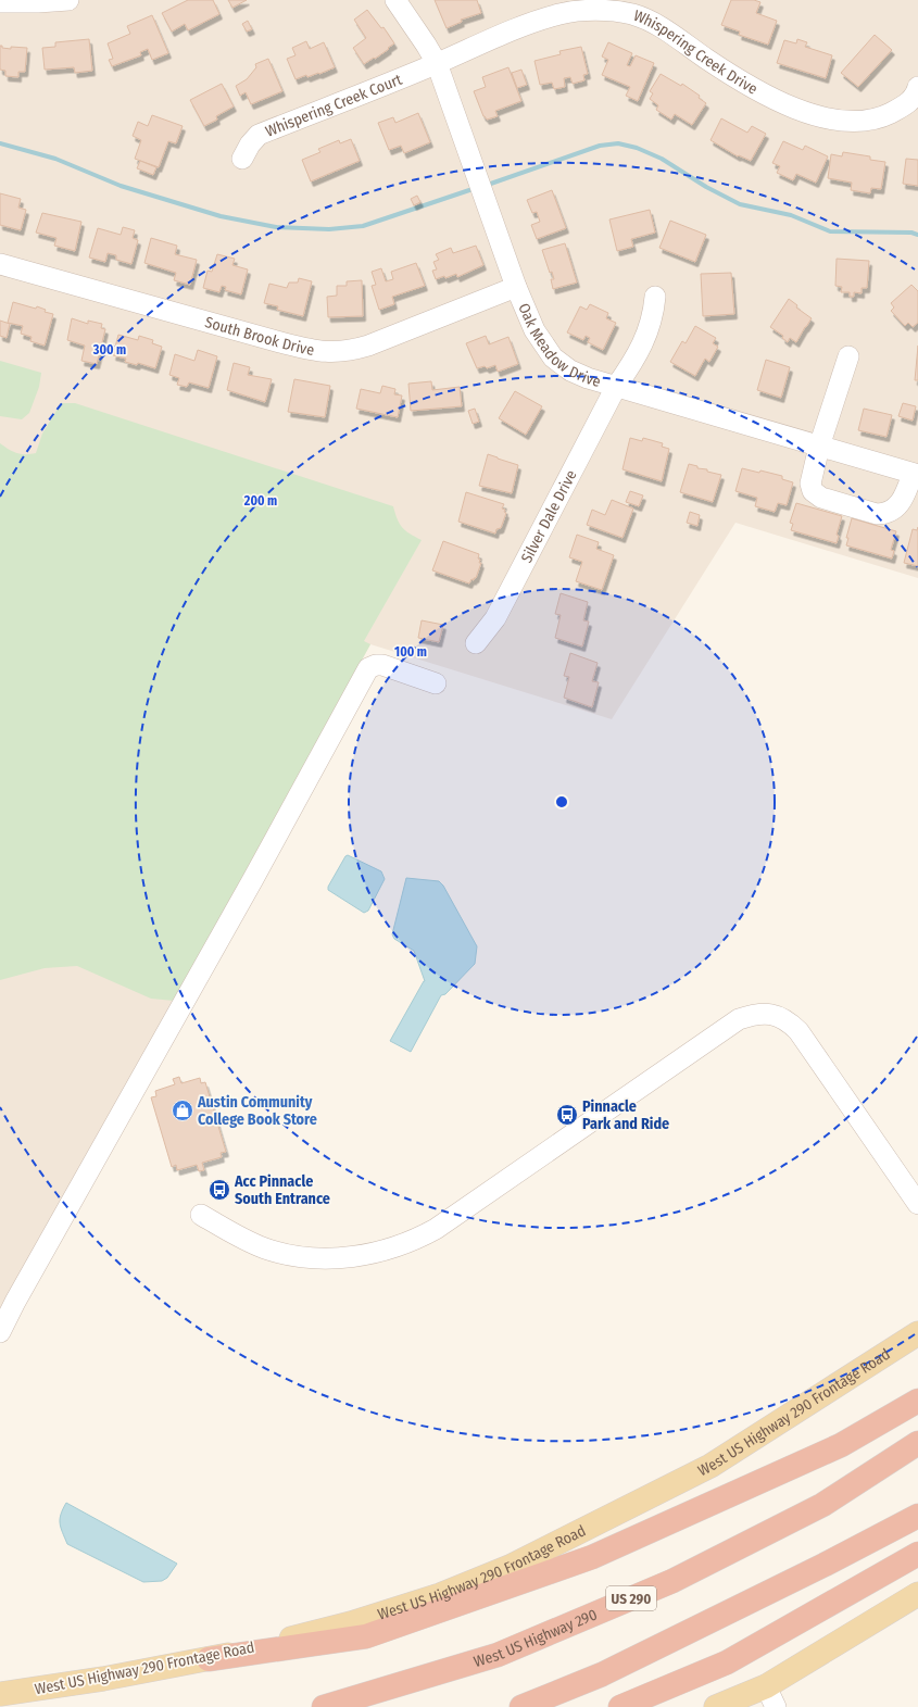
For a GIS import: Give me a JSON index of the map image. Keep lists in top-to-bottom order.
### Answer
{
  "streets": {
    "highway": ["US 290", "West US Highway 290"],
    "main road": ["West US Highway 290 Frontage Road"],
    "street": [
      "Whispering Creek Drive",
      "Whispering Creek Court",
      "South Brook Drive",
      "Oak Meadow Drive",
      "Silver Dale Drive"
    ]
  },
  "crossings": [
    ["Whispering Creek Drive", "Whispering Creek Court"],
    ["Whispering Creek Drive", "Oak Meadow Drive"],
    ["Whispering Creek Court", "Oak Meadow Drive"],
    ["South Brook Drive", "Oak Meadow Drive"],
    ["Oak Meadow Drive", "Silver Dale Drive"]
  ],
  "places": {
    "shop": ["Austin Community College Book Store"],
    "bus stop": ["Pinnacle Park and Ride", "Acc Pinnacle South Entrance"]
  },
  "rings": ["300 m", "200 m", "100 m"]
}
